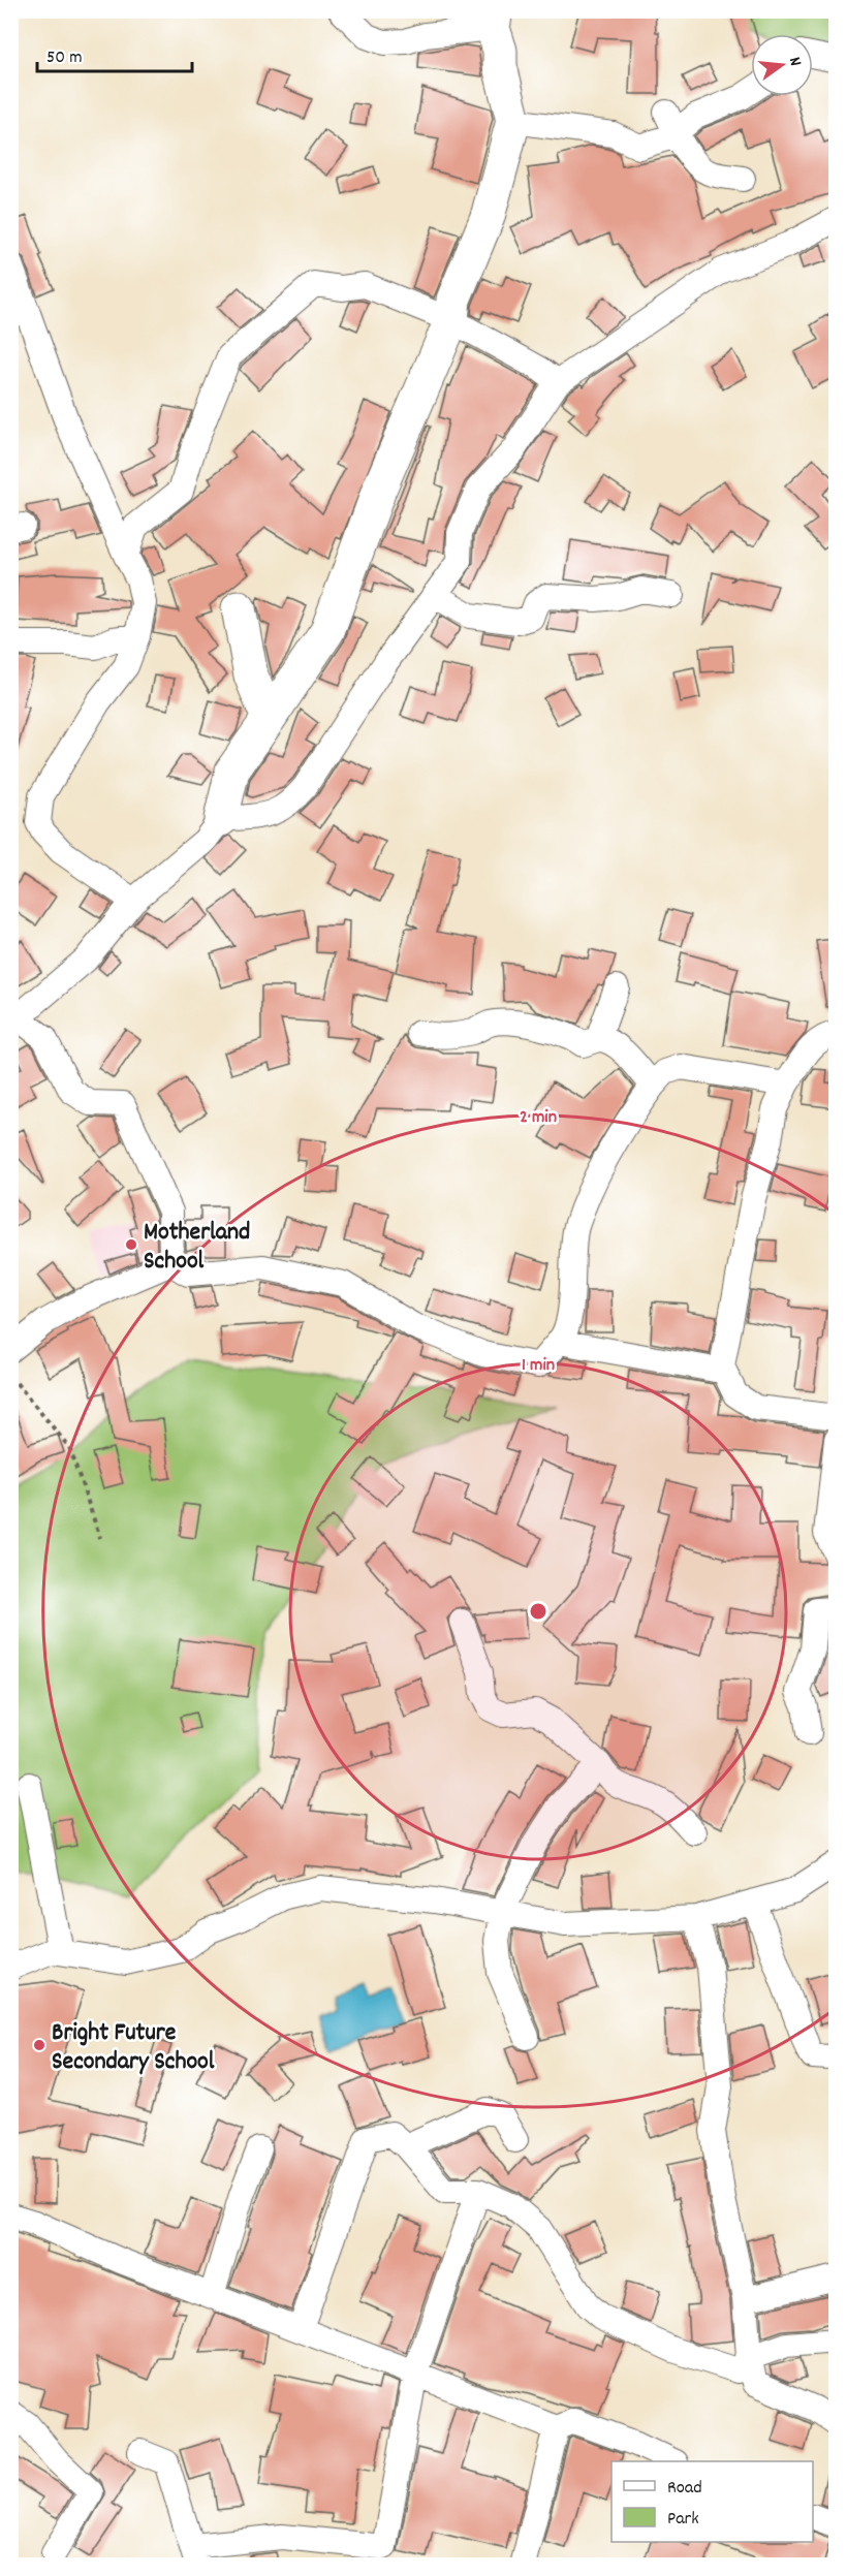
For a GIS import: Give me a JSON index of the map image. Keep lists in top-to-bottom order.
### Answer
{
  "places": ["Motherland School", "Bright Future Secondary School"],
  "legend": ["Road", "Park"],
  "scale_bar": "50 m",
  "north": "right",
  "rings": ["2 min", "1 min"]
}
